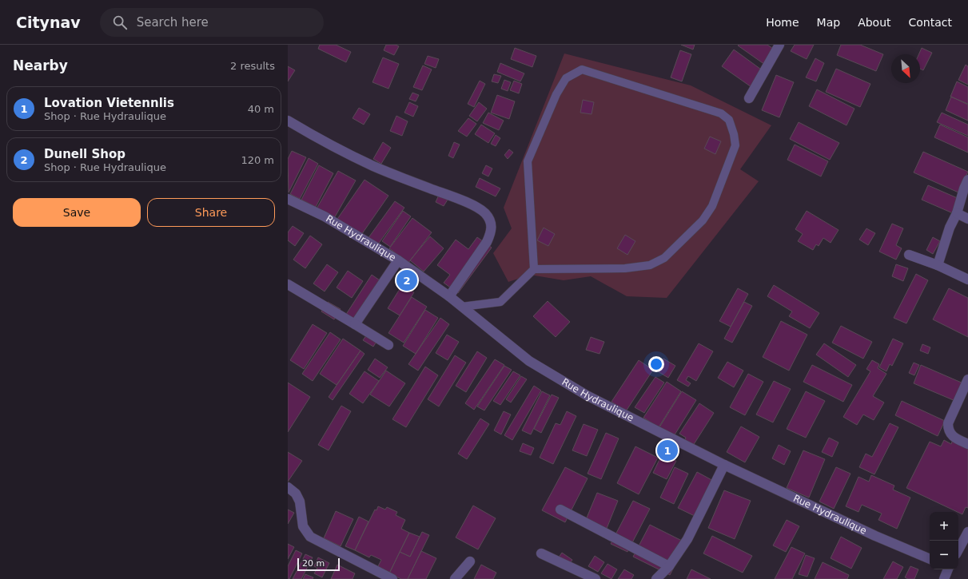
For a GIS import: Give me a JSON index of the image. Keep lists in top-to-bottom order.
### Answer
{
  "streets": {
    "street": ["Rue Hydraulique"]
  },
  "scale_bar": "20 m",
  "north": "bottom right",
  "page": {
    "header": "Citynav",
    "search": "Search here",
    "nav": [
      "Home",
      "Map",
      "About",
      "Contact"
    ],
    "heading": ["Nearby", "2 results"],
    "list": [
      {
        "mark": "1",
        "name": "Lovation Vietennlis",
        "note": "Shop · Rue Hydraulique",
        "value": "40 m"
      },
      {
        "mark": "2",
        "name": "Dunell Shop",
        "note": "Shop · Rue Hydraulique",
        "value": "120 m"
      }
    ],
    "buttons": ["Save", "Share"],
    "pins": ["2", "1"],
    "map_buttons": ["+", "−"],
    "scale": "20 m"
  }
}
